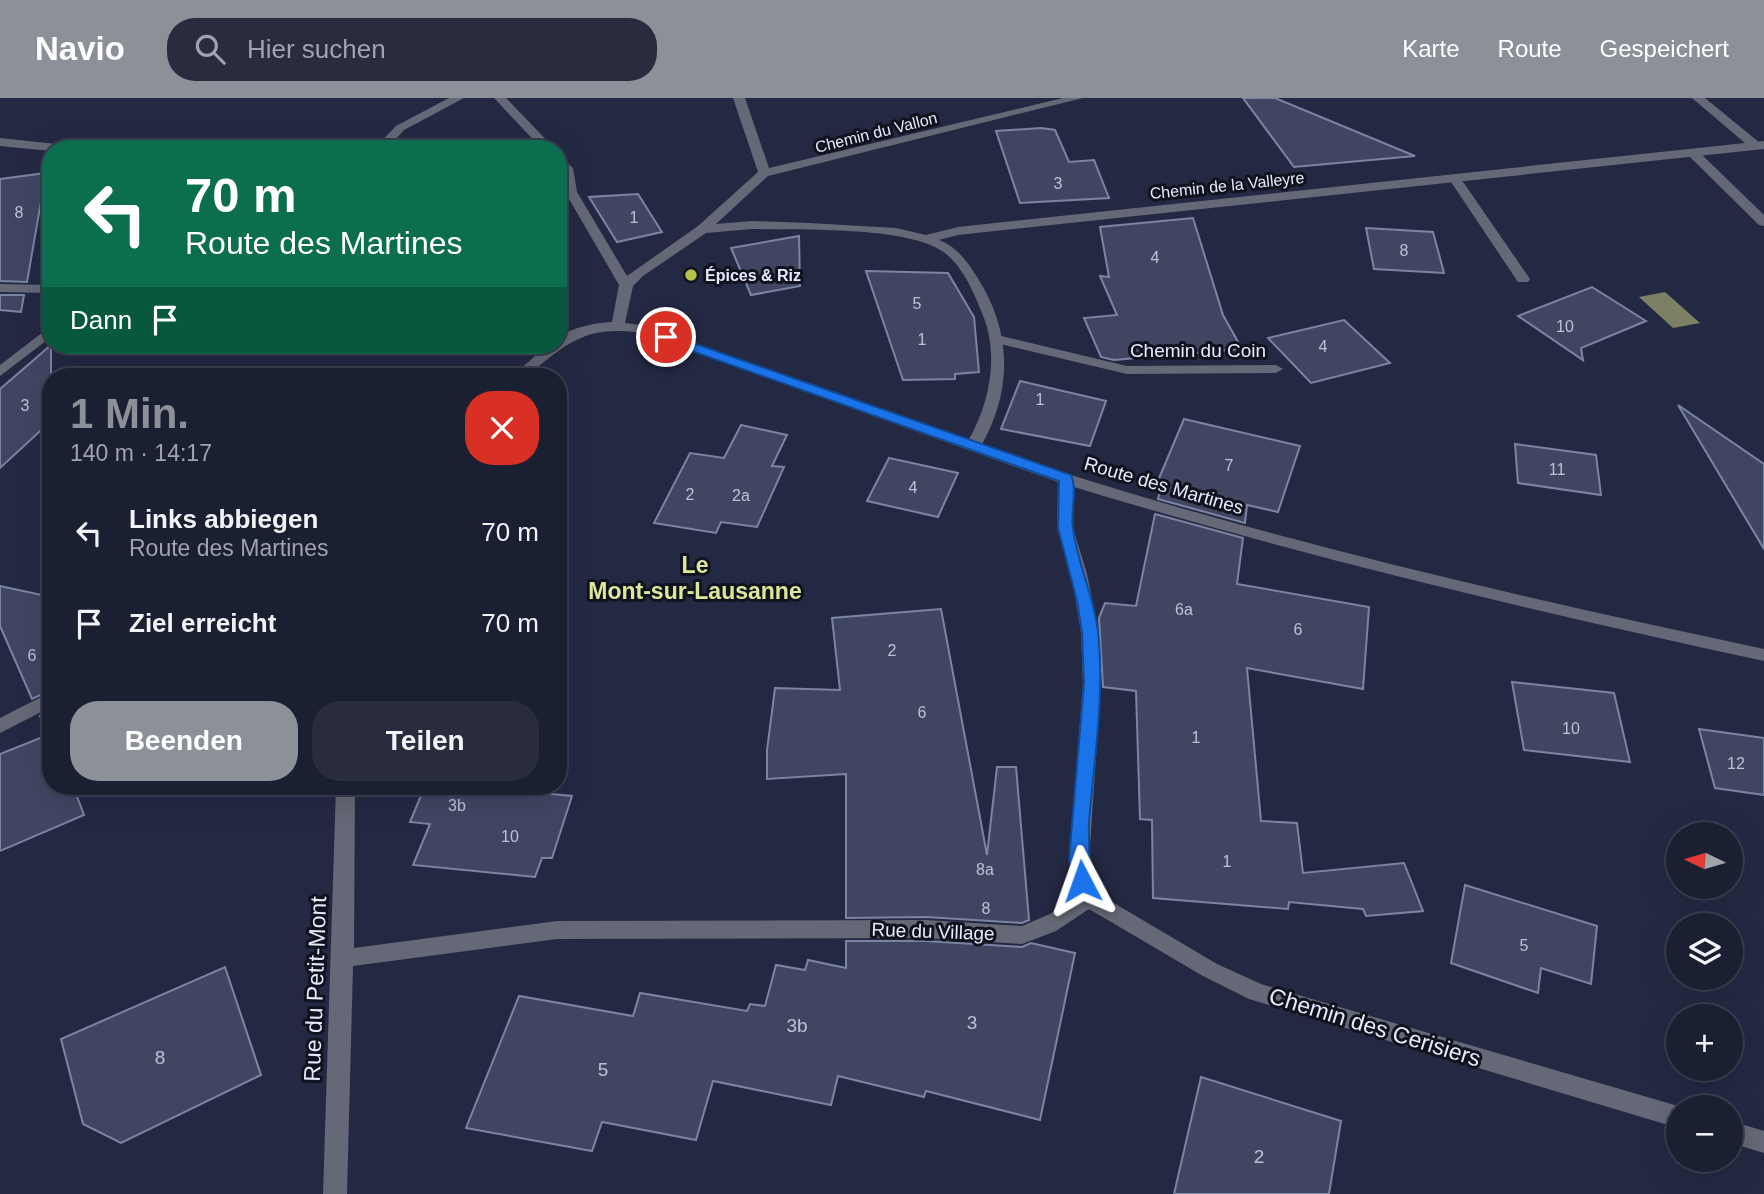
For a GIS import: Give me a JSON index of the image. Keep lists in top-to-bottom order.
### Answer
{
  "streets": {
    "street": [
      "Chemin du Vallon",
      "Chemin de la Valleyre",
      "Chemin du Coin",
      "Route des Martines",
      "Rue du Village",
      "Rue du Petit-Mont",
      "Chemin des Cerisiers"
    ]
  },
  "crossings": [
    ["Rue du Village", "Rue du Petit-Mont"],
    ["Rue du Village", "Chemin des Cerisiers"]
  ],
  "districts": ["Le Mont-sur-Lausanne"],
  "places": ["Épices & Riz"],
  "house_numbers": [
    "3",
    "8",
    "1",
    "8",
    "4",
    "5",
    "10",
    "1",
    "4",
    "1",
    "3",
    "7",
    "11",
    "4",
    "2",
    "2a",
    "6a",
    "6",
    "2",
    "6",
    "6",
    "10",
    "1",
    "12",
    "3b",
    "10",
    "1",
    "8a",
    "8",
    "5",
    "3",
    "3b",
    "8",
    "5",
    "2"
  ],
  "north": "left",
  "page": {
    "header": "Navio",
    "search": "Hier suchen",
    "nav": ["Karte", "Route", "Gespeichert"],
    "turn": ["70 m", "Route des Martines"],
    "then": "Dann",
    "heading": ["1 Min.", "140 m · 14:17"],
    "list": [
      {
        "name": "Links abbiegen",
        "note": "Route des Martines",
        "value": "70 m"
      },
      {
        "name": "Ziel erreicht",
        "value": "70 m"
      }
    ],
    "buttons": ["Beenden", "Teilen"],
    "map_buttons": ["+", "−"]
  }
}
